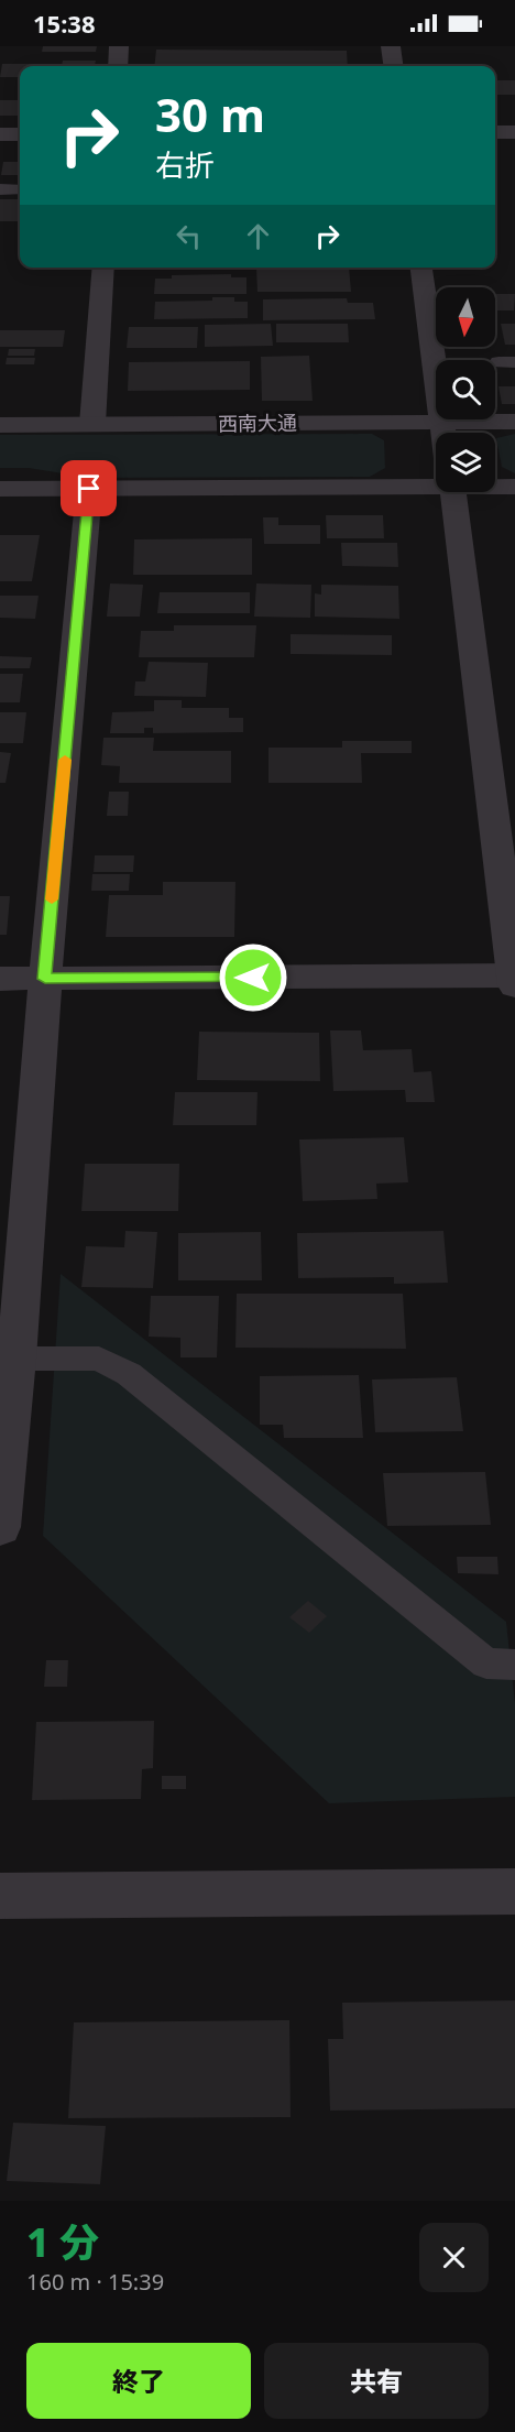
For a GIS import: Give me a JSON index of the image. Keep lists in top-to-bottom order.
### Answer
{
  "streets": {
    "street": ["西南大通"]
  },
  "north": "bottom",
  "page": {
    "status": "15:38",
    "turn": ["30 m", "右折"],
    "heading": ["1 分", "160 m · 15:39"],
    "buttons": ["終了", "共有"]
  }
}
